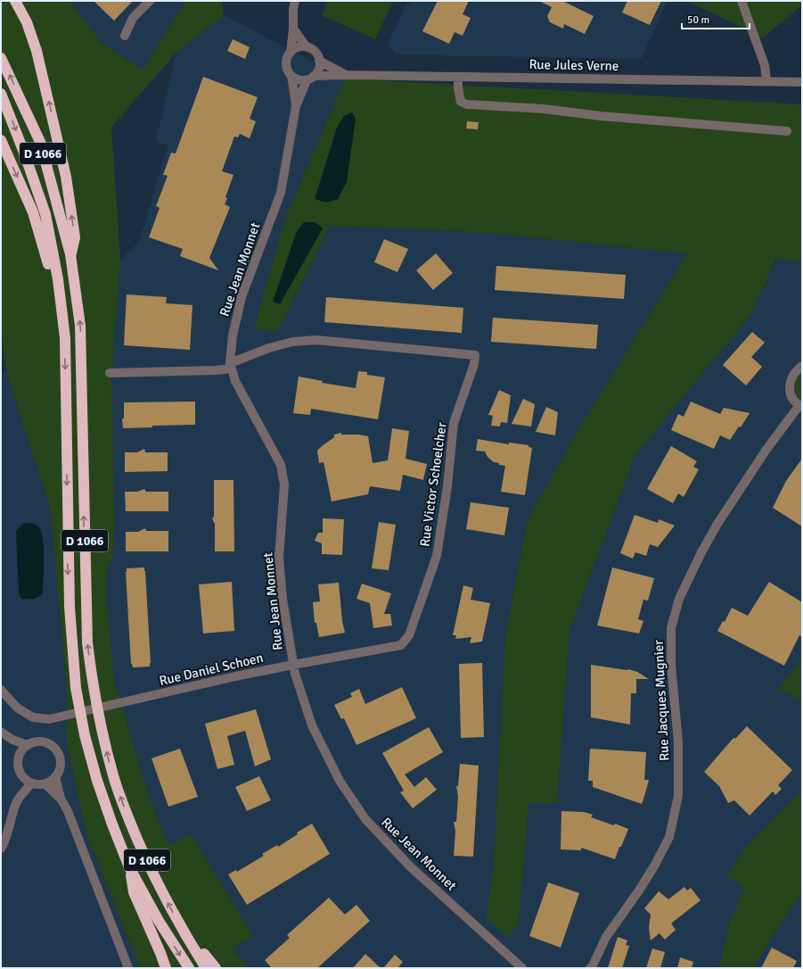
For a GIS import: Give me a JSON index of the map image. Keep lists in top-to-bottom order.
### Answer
{
  "streets": {
    "highway": ["D 1066"],
    "street": [
      "Rue Jules Verne",
      "Rue Jean Monnet",
      "Rue Victor Schoelcher",
      "Rue Daniel Schoen",
      "Rue Jacques Mugnier"
    ]
  },
  "crossings": [
    ["Rue Jules Verne", "Rue Jean Monnet"],
    ["Rue Jean Monnet", "Rue Victor Schoelcher"],
    ["Rue Jean Monnet", "Rue Daniel Schoen"],
    ["Rue Victor Schoelcher", "Rue Daniel Schoen"]
  ],
  "scale_bar": "50 m"
}
